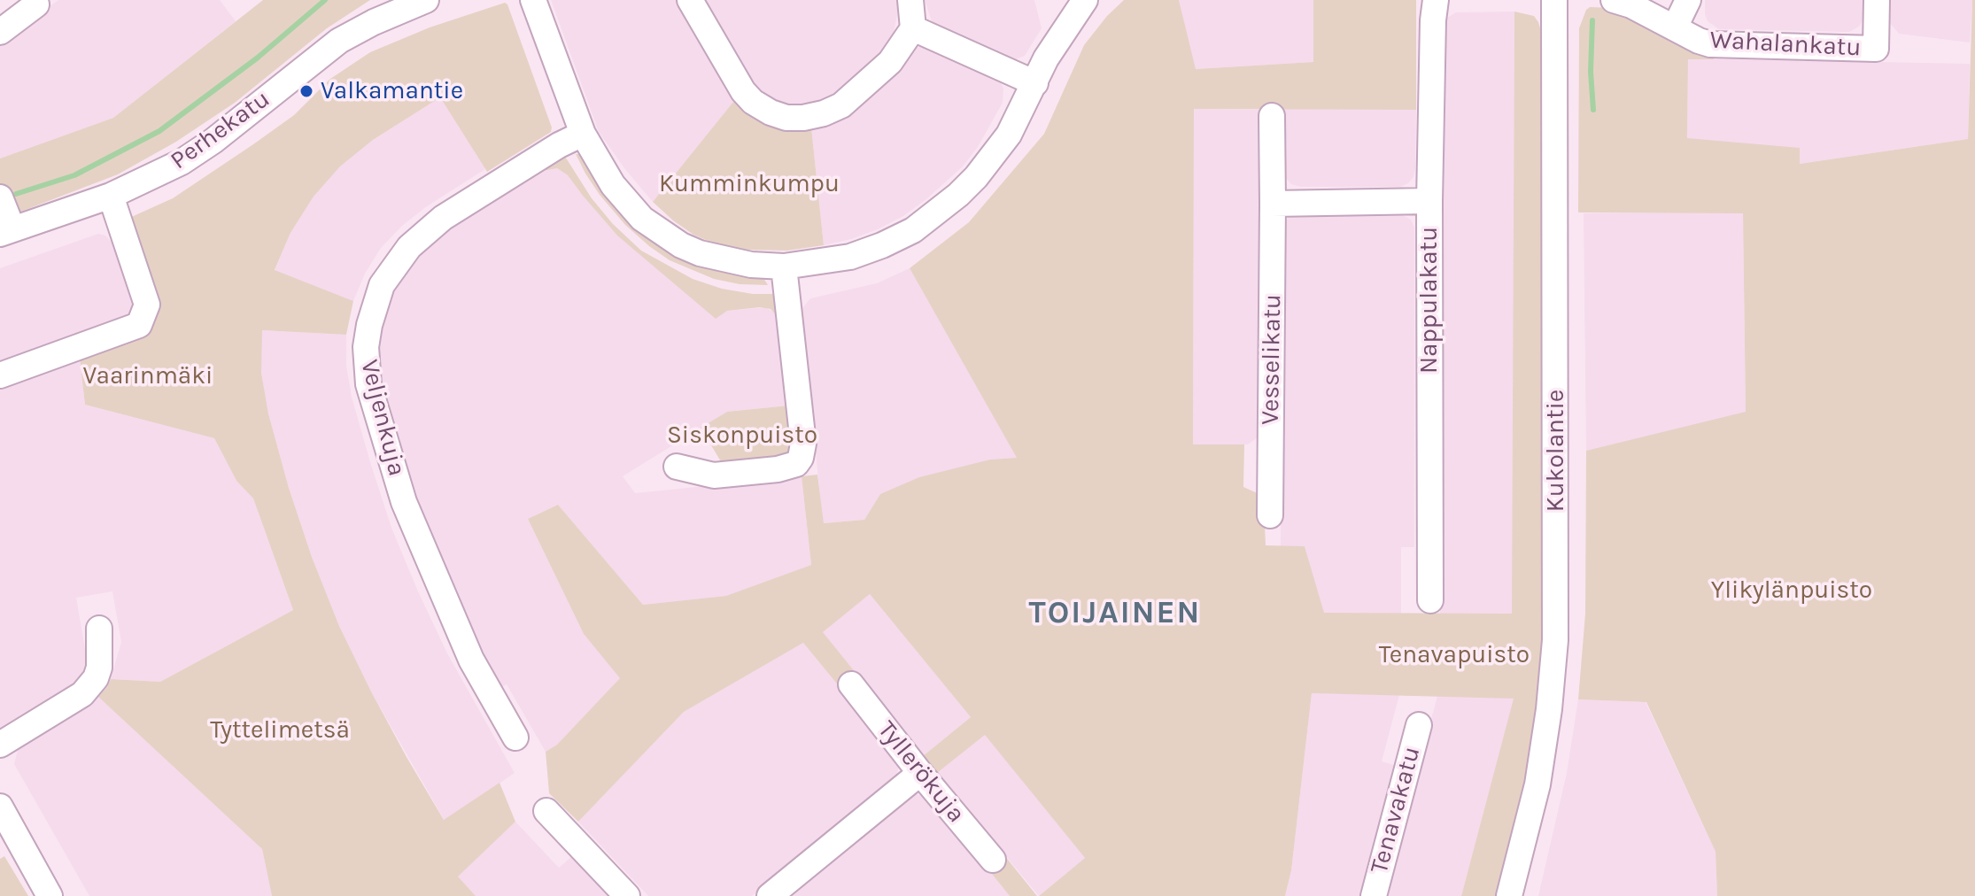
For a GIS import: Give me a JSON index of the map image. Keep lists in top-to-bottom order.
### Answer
{
  "streets": {
    "street": [
      "Wahalankatu",
      "Perhekatu",
      "Nappulakatu",
      "Vesselikatu",
      "Veljenkuja",
      "Kukolantie",
      "Tyllerökuja",
      "Tenavakatu"
    ]
  },
  "districts": ["TOIJAINEN"],
  "parks": [
    "Kumminkumpu",
    "Vaarinmäki",
    "Siskonpuisto",
    "Ylikylänpuisto",
    "Tenavapuisto",
    "Tyttelimetsä"
  ],
  "places": ["Valkamantie"]
}
